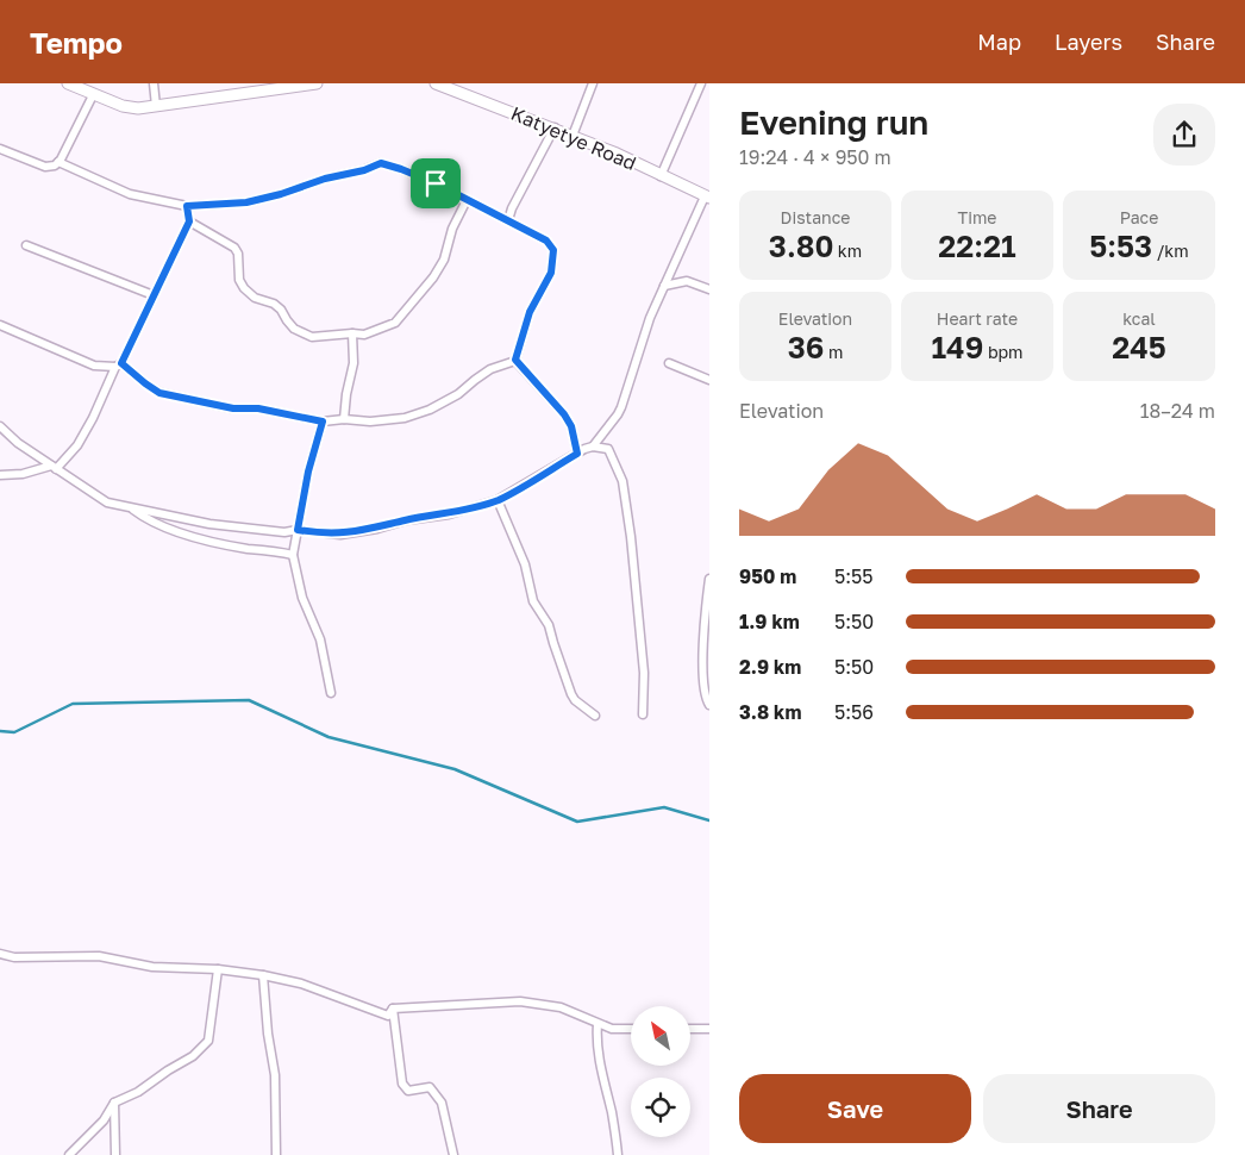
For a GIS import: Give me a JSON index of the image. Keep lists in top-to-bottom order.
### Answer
{
  "streets": {
    "street": ["Katyetye Road"]
  },
  "north": "top left",
  "page": {
    "header": "Tempo",
    "nav": ["Map", "Layers", "Share"],
    "heading": ["Evening run", "19:24 · 4 × 950 m"],
    "stats": [
      ["Distance", "3.80 km"],
      ["Time", "22:21"],
      ["Pace", "5:53 /km"],
      ["Elevation", "36 m"],
      ["Heart rate", "149 bpm"],
      ["kcal", "245"]
    ],
    "chart": ["Elevation", "18–24 m"],
    "list": [
      {
        "name": "950 m",
        "note": "5:55"
      },
      {
        "name": "1.9 km",
        "note": "5:50"
      },
      {
        "name": "2.9 km",
        "note": "5:50"
      },
      {
        "name": "3.8 km",
        "note": "5:56"
      }
    ],
    "buttons": ["Save", "Share"]
  }
}
